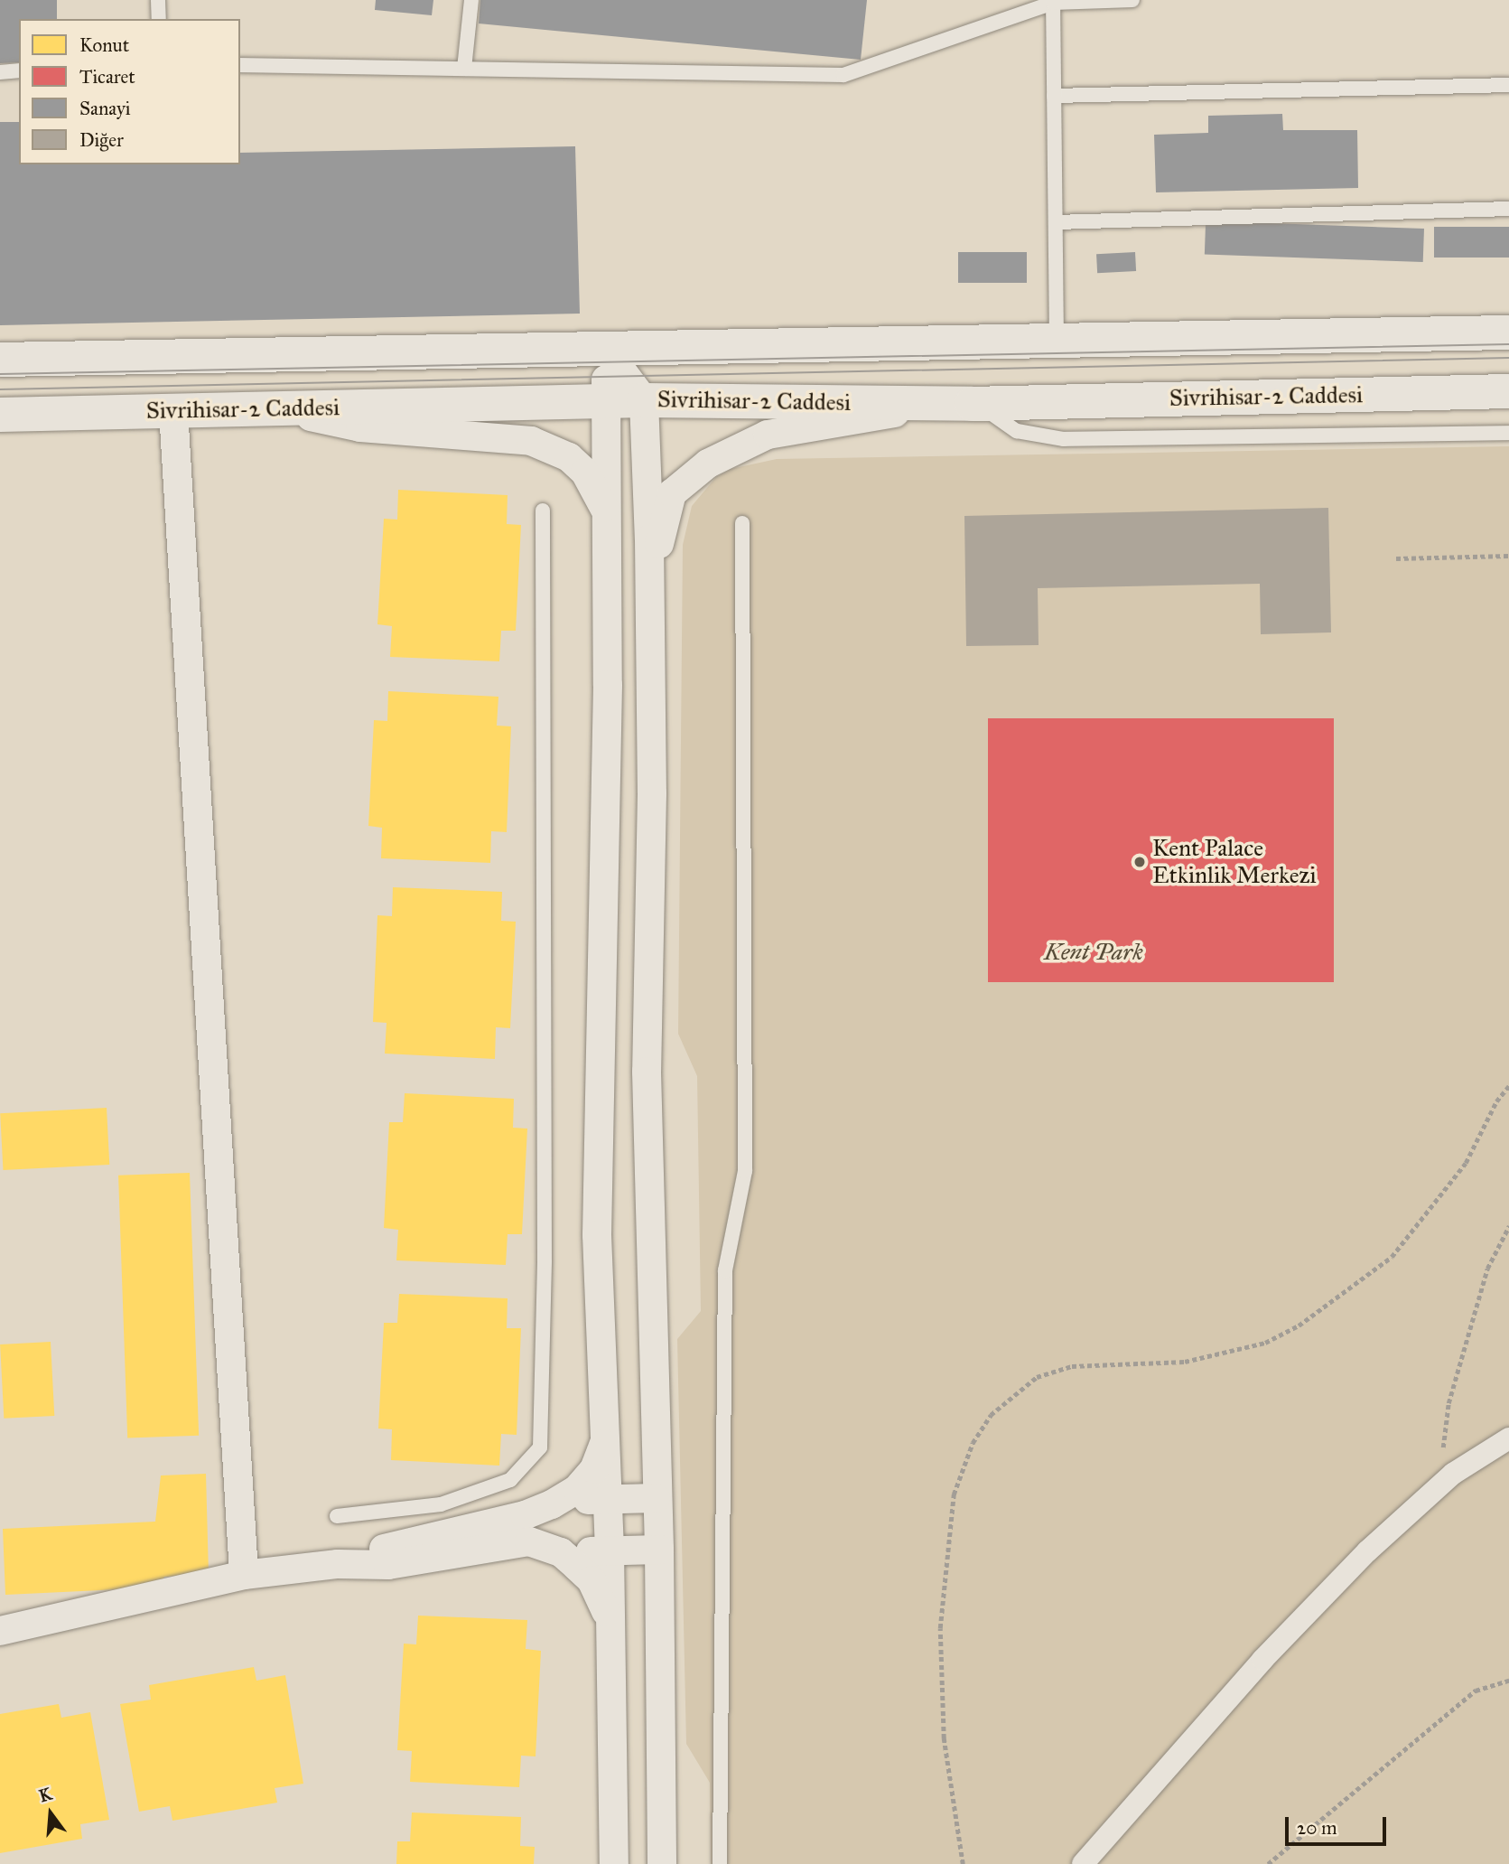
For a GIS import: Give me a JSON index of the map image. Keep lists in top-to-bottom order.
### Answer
{
  "streets": {
    "main road": ["Sivrihisar-2 Caddesi"]
  },
  "parks": ["Kent Park"],
  "places": ["Kent Palace Etkinlik Merkezi"],
  "legend": [
    "Konut",
    "Ticaret",
    "Sanayi",
    "Diğer"
  ],
  "scale_bar": "20 m",
  "north": "top"
}
